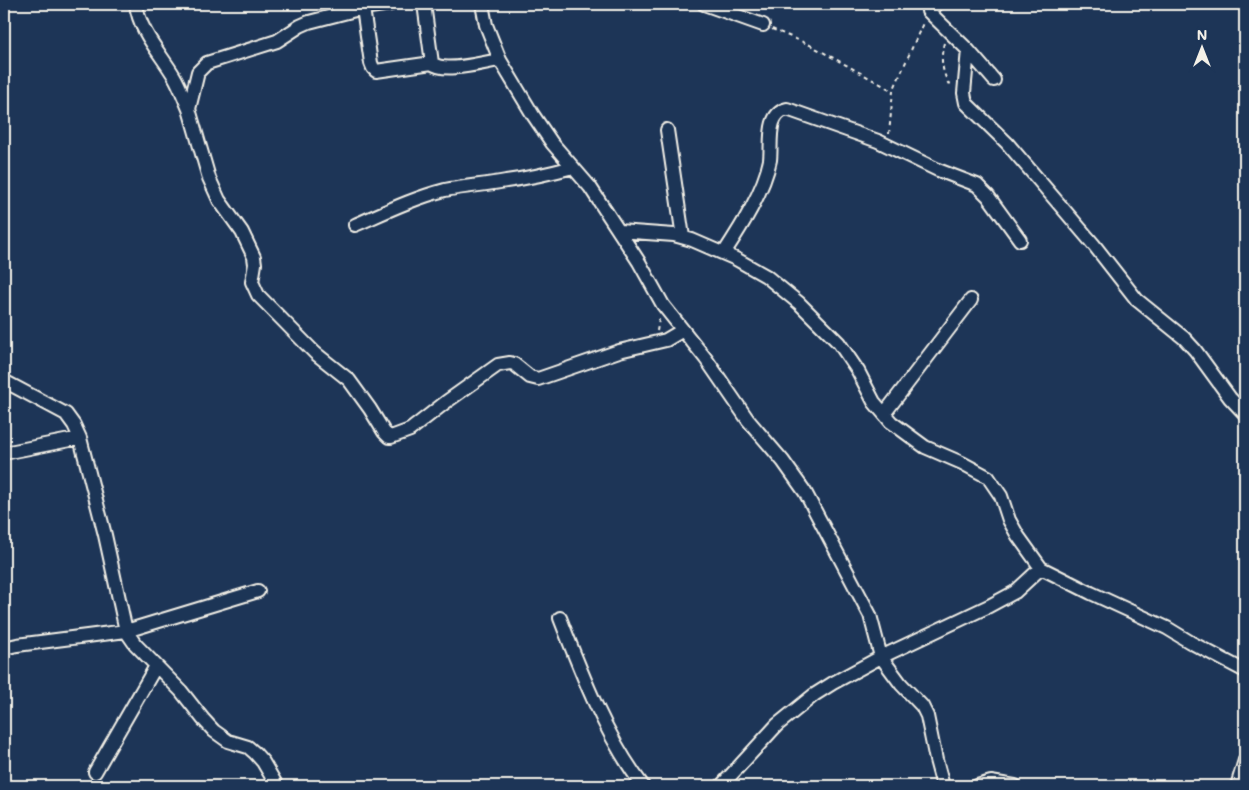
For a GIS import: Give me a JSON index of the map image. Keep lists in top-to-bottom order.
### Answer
{
  "north": "top"
}
